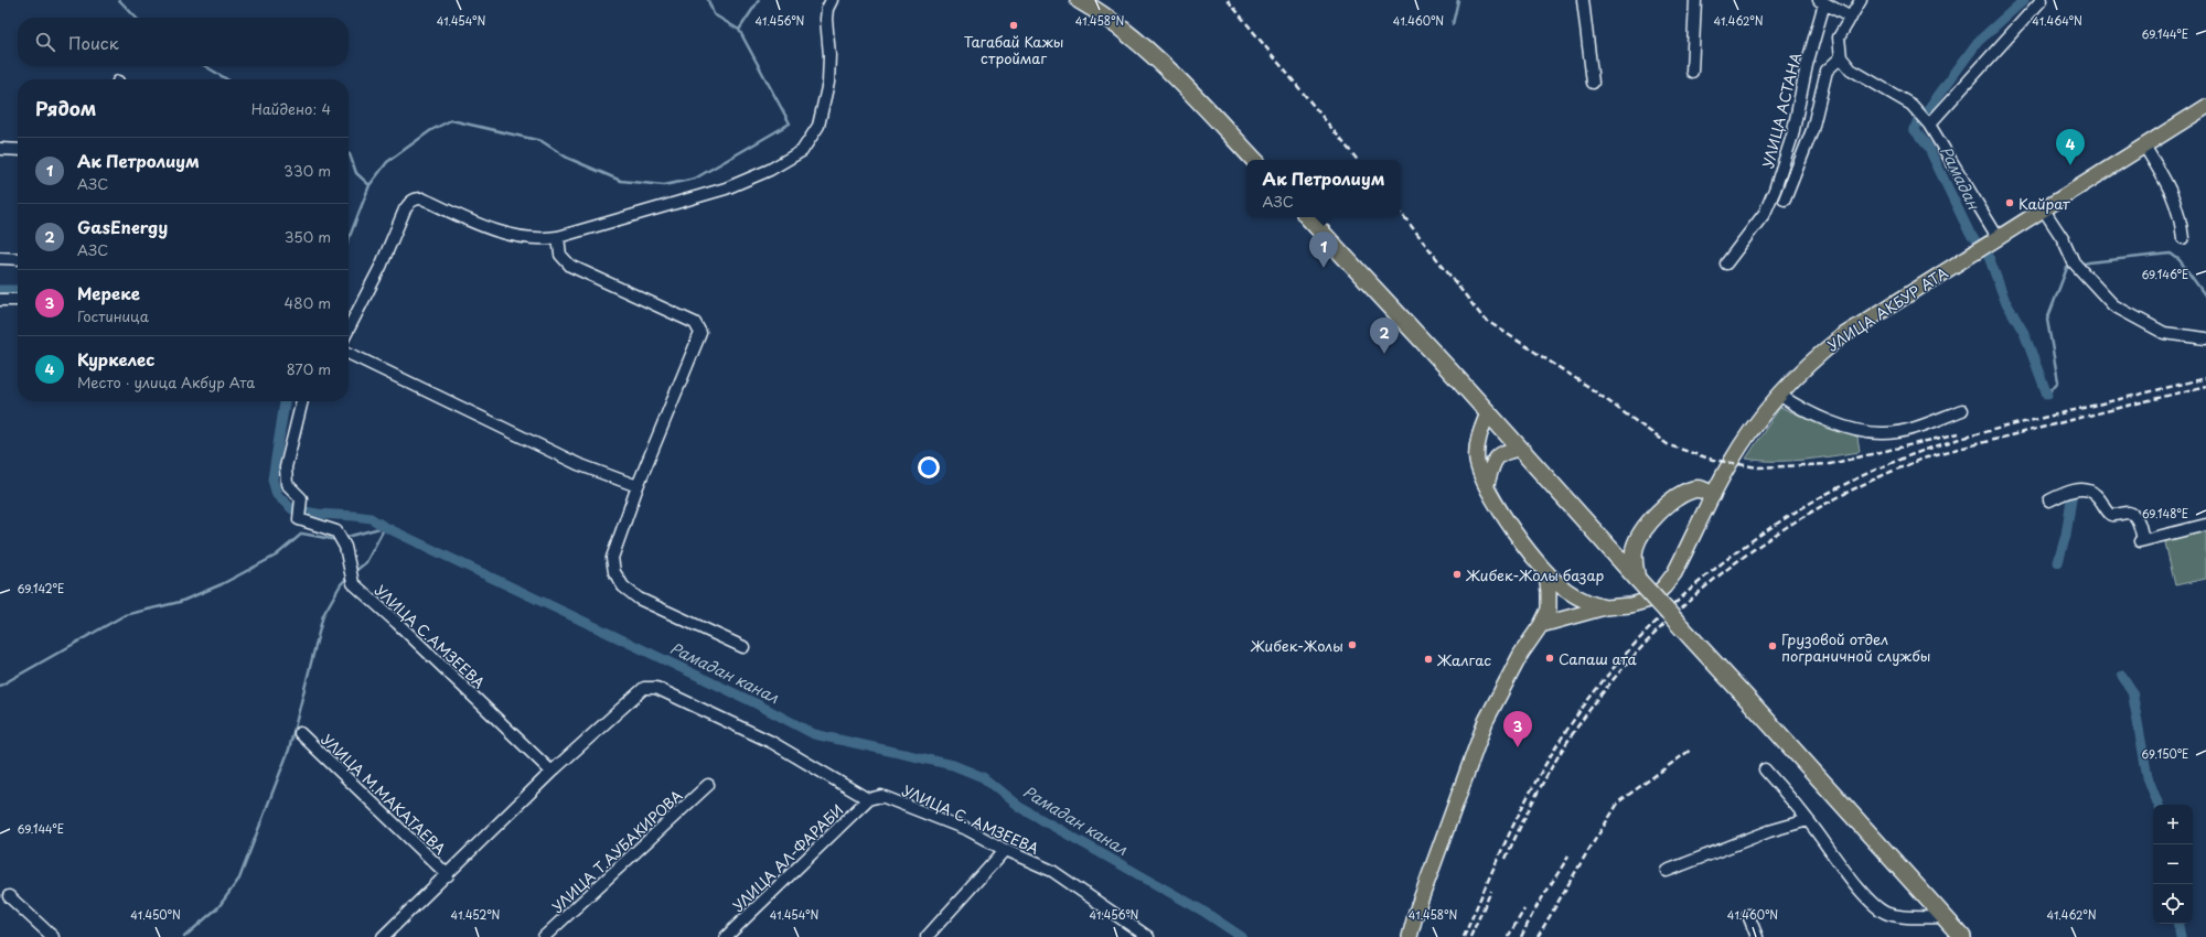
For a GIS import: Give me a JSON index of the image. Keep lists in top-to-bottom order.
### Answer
{
  "streets": {
    "main road": ["УЛИЦА АКБУР АТА"],
    "street": [
      "УЛИЦА АСТАНА",
      "УЛИЦА С.АМЗЕЕВА",
      "УЛИЦА М.МАКАТАЕВА",
      "УЛИЦА С. АМЗЕЕВА",
      "УЛИЦА Т.АУБАКИРОВА",
      "УЛИЦА АЛ-ФАРАБИ"
    ]
  },
  "crossings": [
    ["УЛИЦА С.АМЗЕЕВА", "УЛИЦА М.МАКАТАЕВА"],
    ["УЛИЦА С.АМЗЕЕВА", "УЛИЦА С. АМЗЕЕВА"],
    ["УЛИЦА М.МАКАТАЕВА", "УЛИЦА С. АМЗЕЕВА"],
    ["УЛИЦА С. АМЗЕЕВА", "УЛИЦА АЛ-ФАРАБИ"]
  ],
  "water": ["Рамадан", "Рамадан канал"],
  "places": [
    "Тагабай Кажы строймаг",
    "Кайрат",
    "Жибек-Жолы базар",
    "Жибек-Жолы",
    "Грузовой отдел пограничной службы",
    "Сапаш ата",
    "Жалгас"
  ],
  "page": {
    "search": "Поиск",
    "heading": ["Рядом", "Найдено: 4"],
    "pins": [
      "4",
      "1",
      "2",
      "3"
    ],
    "list": [
      {
        "mark": "1",
        "name": "Ак Петролиум",
        "note": "АЗС",
        "value": "330 m"
      },
      {
        "mark": "2",
        "name": "GasEnergy",
        "note": "АЗС",
        "value": "350 m"
      },
      {
        "mark": "3",
        "name": "Мереке",
        "note": "Гостиница",
        "value": "480 m"
      },
      {
        "mark": "4",
        "name": "Куркелес",
        "note": "Место · улица Акбур Ата",
        "value": "870 m"
      }
    ],
    "popup": ["Ак Петролиум", "АЗС"],
    "map_buttons": ["+", "−"]
  },
  "coordinates": [
    "41.464°N",
    "41.454°N",
    "41.456°N",
    "41.458°N",
    "41.460°N",
    "41.462°N",
    "69.144°E",
    "69.146°E",
    "69.148°E",
    "69.142°E",
    "69.150°E",
    "41.450°N",
    "41.452°N"
  ]
}
